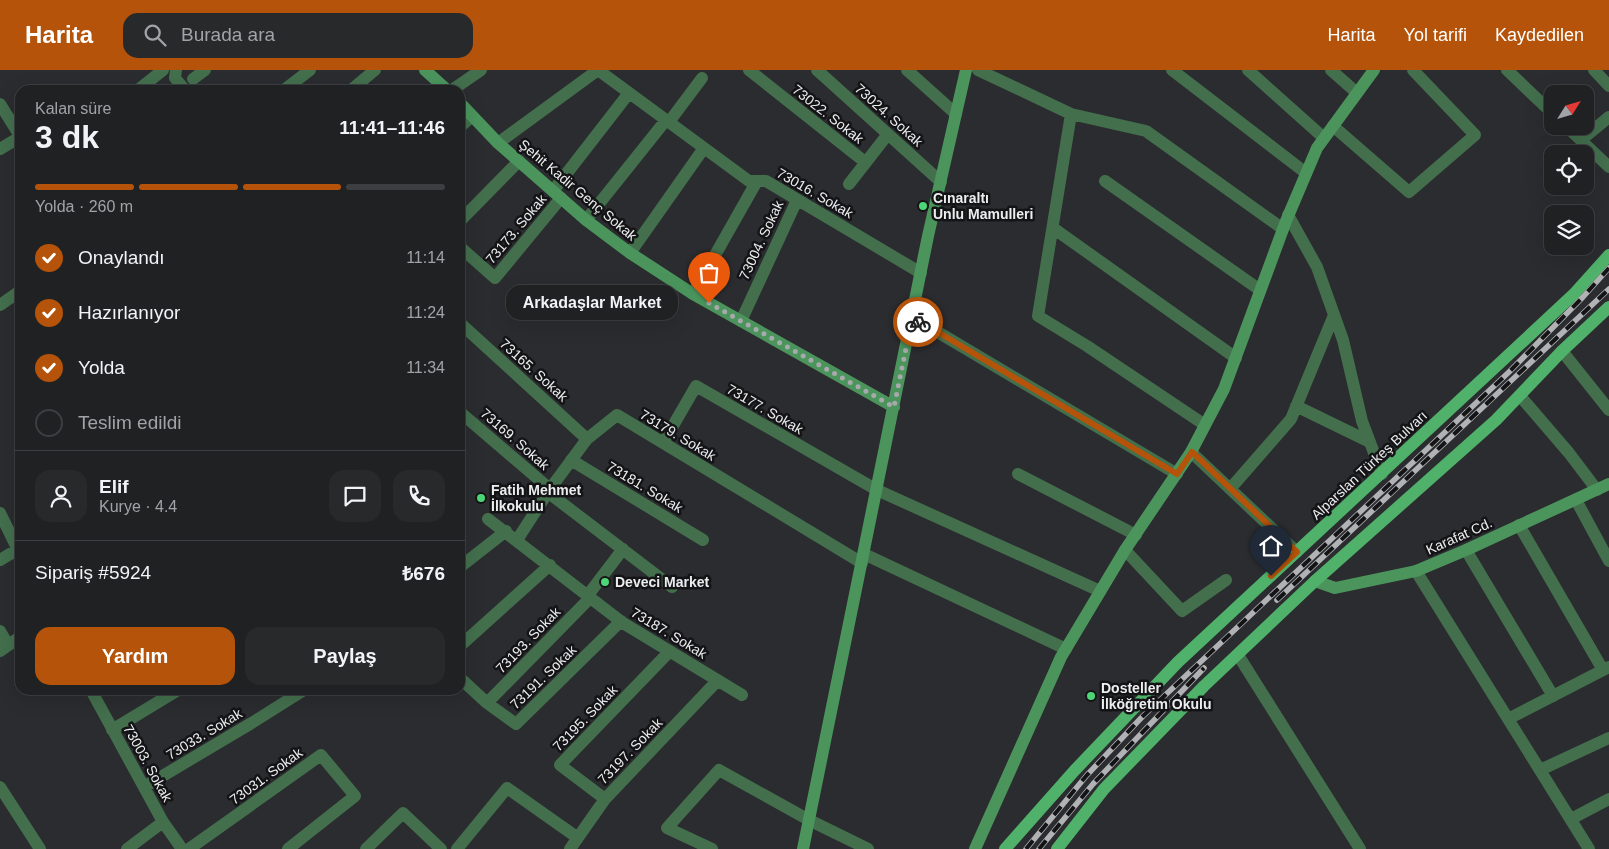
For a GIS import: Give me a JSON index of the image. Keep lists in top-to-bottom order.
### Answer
{
  "streets": {
    "main road": ["Şehit Kadir Genç Sokak", "Alparslan Türkeş Bulvarı", "Karafat Cd."],
    "street": [
      "73022. Sokak",
      "73024. Sokak",
      "73016. Sokak",
      "73173. Sokak",
      "73004. Sokak",
      "73165. Sokak",
      "73177. Sokak",
      "73179. Sokak",
      "73169. Sokak",
      "73181. Sokak",
      "73187. Sokak",
      "73193. Sokak",
      "73191. Sokak",
      "73195. Sokak",
      "73033. Sokak",
      "73197. Sokak",
      "73003. Sokak",
      "73031. Sokak"
    ]
  },
  "crossings": [
    ["Şehit Kadir Genç Sokak", "73173. Sokak"],
    ["Şehit Kadir Genç Sokak", "73004. Sokak"],
    ["73016. Sokak", "73173. Sokak"],
    ["73016. Sokak", "73004. Sokak"],
    ["73165. Sokak", "73179. Sokak"],
    ["73177. Sokak", "73179. Sokak"],
    ["73179. Sokak", "73169. Sokak"],
    ["73179. Sokak", "73181. Sokak"],
    ["73179. Sokak", "73187. Sokak"],
    ["73169. Sokak", "73193. Sokak"],
    ["73187. Sokak", "73193. Sokak"],
    ["73187. Sokak", "73191. Sokak"],
    ["73187. Sokak", "73195. Sokak"],
    ["73187. Sokak", "73197. Sokak"],
    ["73193. Sokak", "73191. Sokak"],
    ["73195. Sokak", "73197. Sokak"],
    ["73033. Sokak", "73003. Sokak"]
  ],
  "places": [
    "Cınaraltı Unlu Mamulleri",
    "Arkadaşlar Market",
    "Fatih Mehmet İlkokulu",
    "Deveci Market",
    "Dosteller İlköğretim Okulu"
  ],
  "north": "top right",
  "page": {
    "header": "Harita",
    "search": "Burada ara",
    "nav": ["Harita", "Yol tarifi", "Kaydedilen"],
    "heading": ["3 dk", "Kalan süre", "11:41–11:46"],
    "panel": [
      "Elif",
      "Kurye · 4.4",
      "Sipariş #5924",
      "₺676"
    ],
    "bar": "Yolda · 260 m",
    "list": [
      ["Onaylandı", "11:14"],
      ["Hazırlanıyor", "11:24"],
      ["Yolda", "11:34"],
      "Teslim edildi"
    ],
    "bubble": "Arkadaşlar Market",
    "buttons": ["Yardım", "Paylaş"]
  }
}
